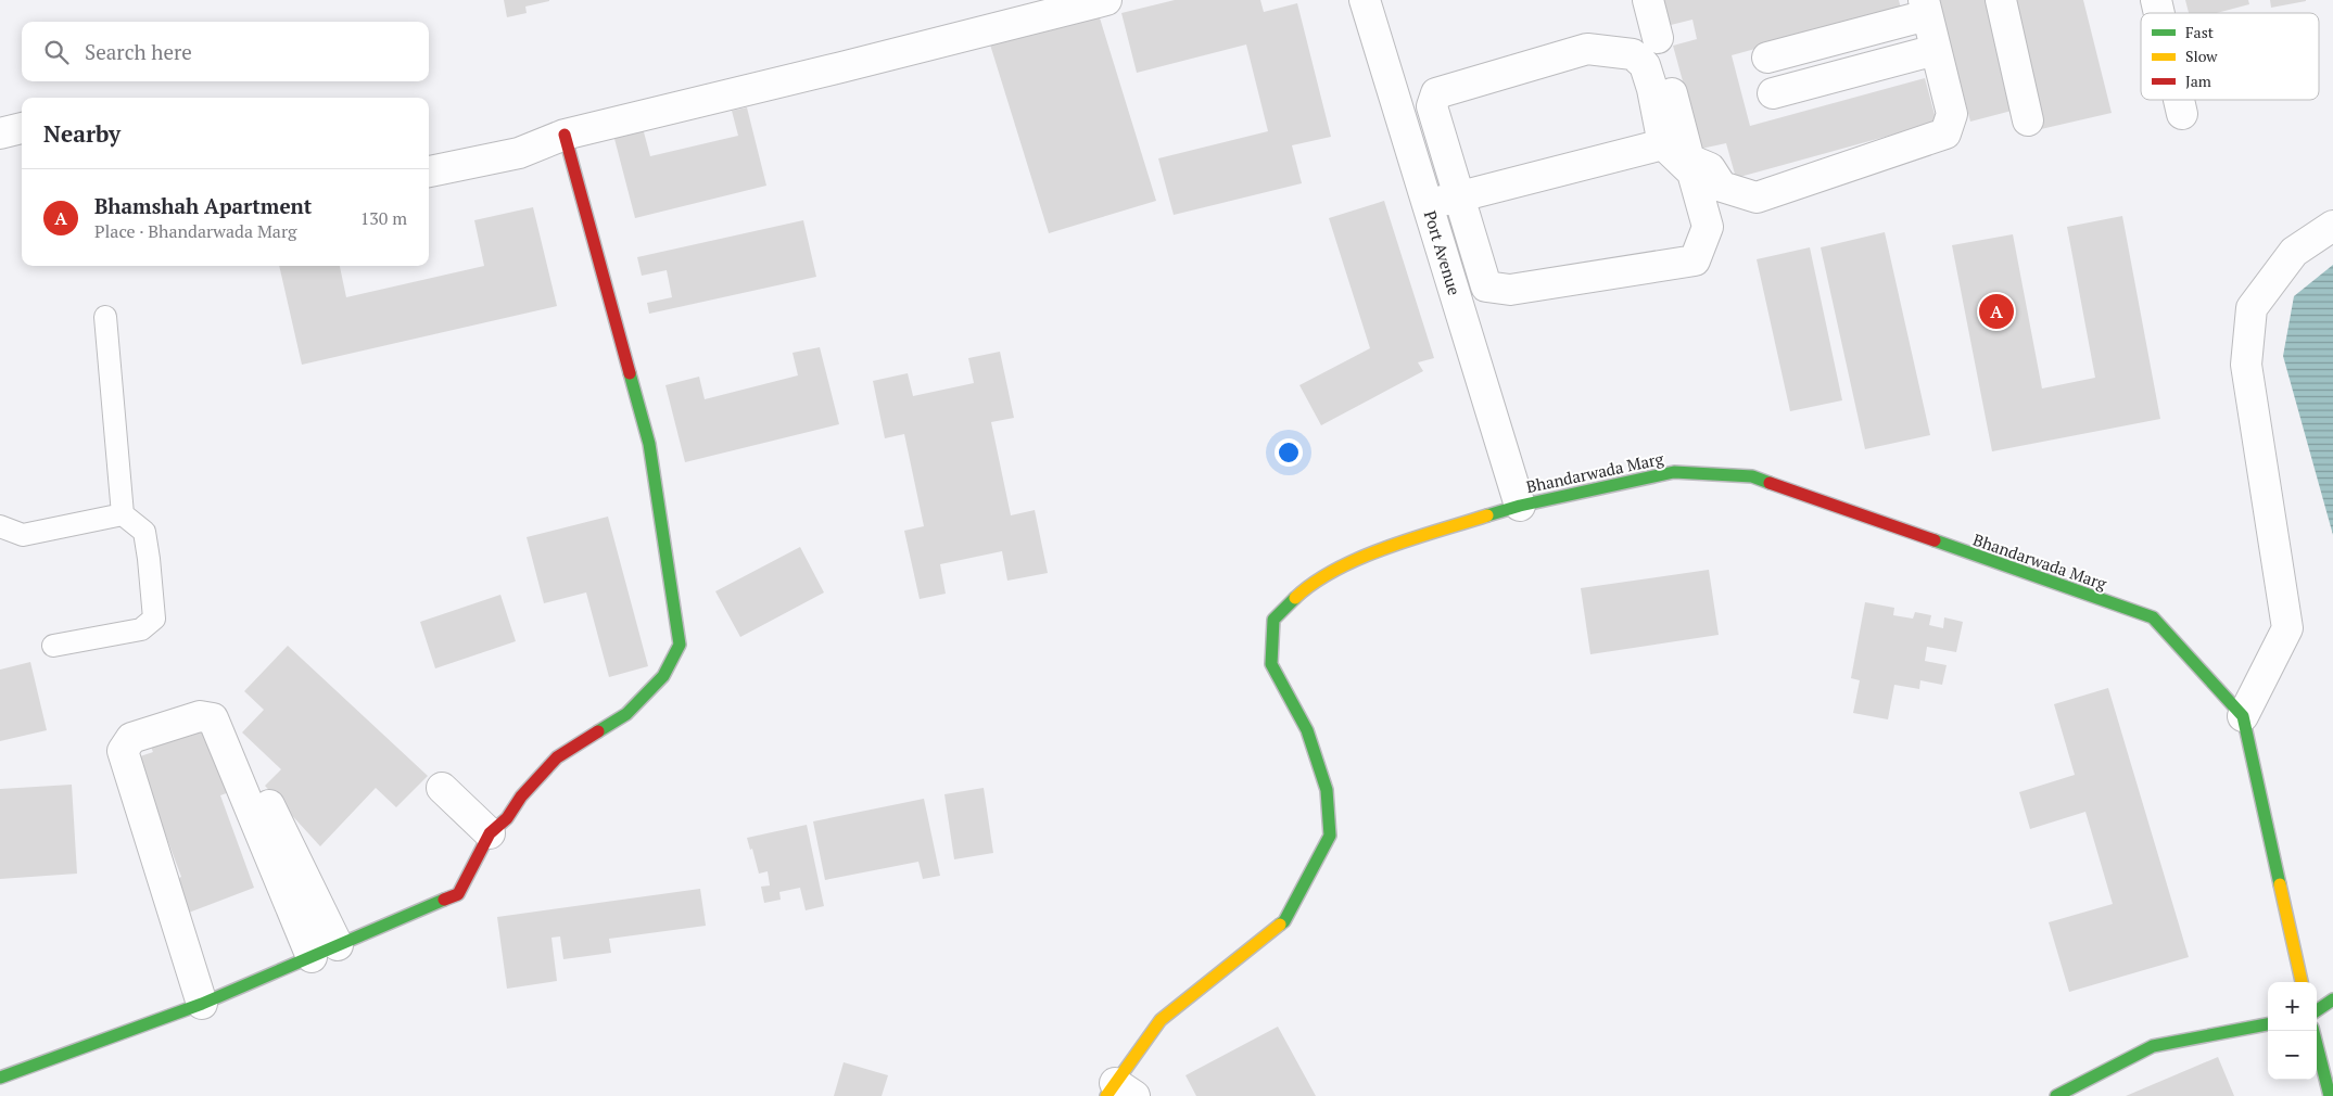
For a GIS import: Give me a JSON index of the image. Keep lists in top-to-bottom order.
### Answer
{
  "streets": {
    "street": ["Port Avenue", "Bhandarwada Marg"]
  },
  "crossings": [
    ["Port Avenue", "Bhandarwada Marg"]
  ],
  "legend": ["Fast", "Slow", "Jam"],
  "page": {
    "search": "Search here",
    "heading": "Nearby",
    "list": [
      {
        "mark": "A",
        "name": "Bhamshah Apartment",
        "note": "Place · Bhandarwada Marg",
        "value": "130 m"
      }
    ],
    "pins": "A",
    "map_buttons": ["+", "−"]
  }
}
